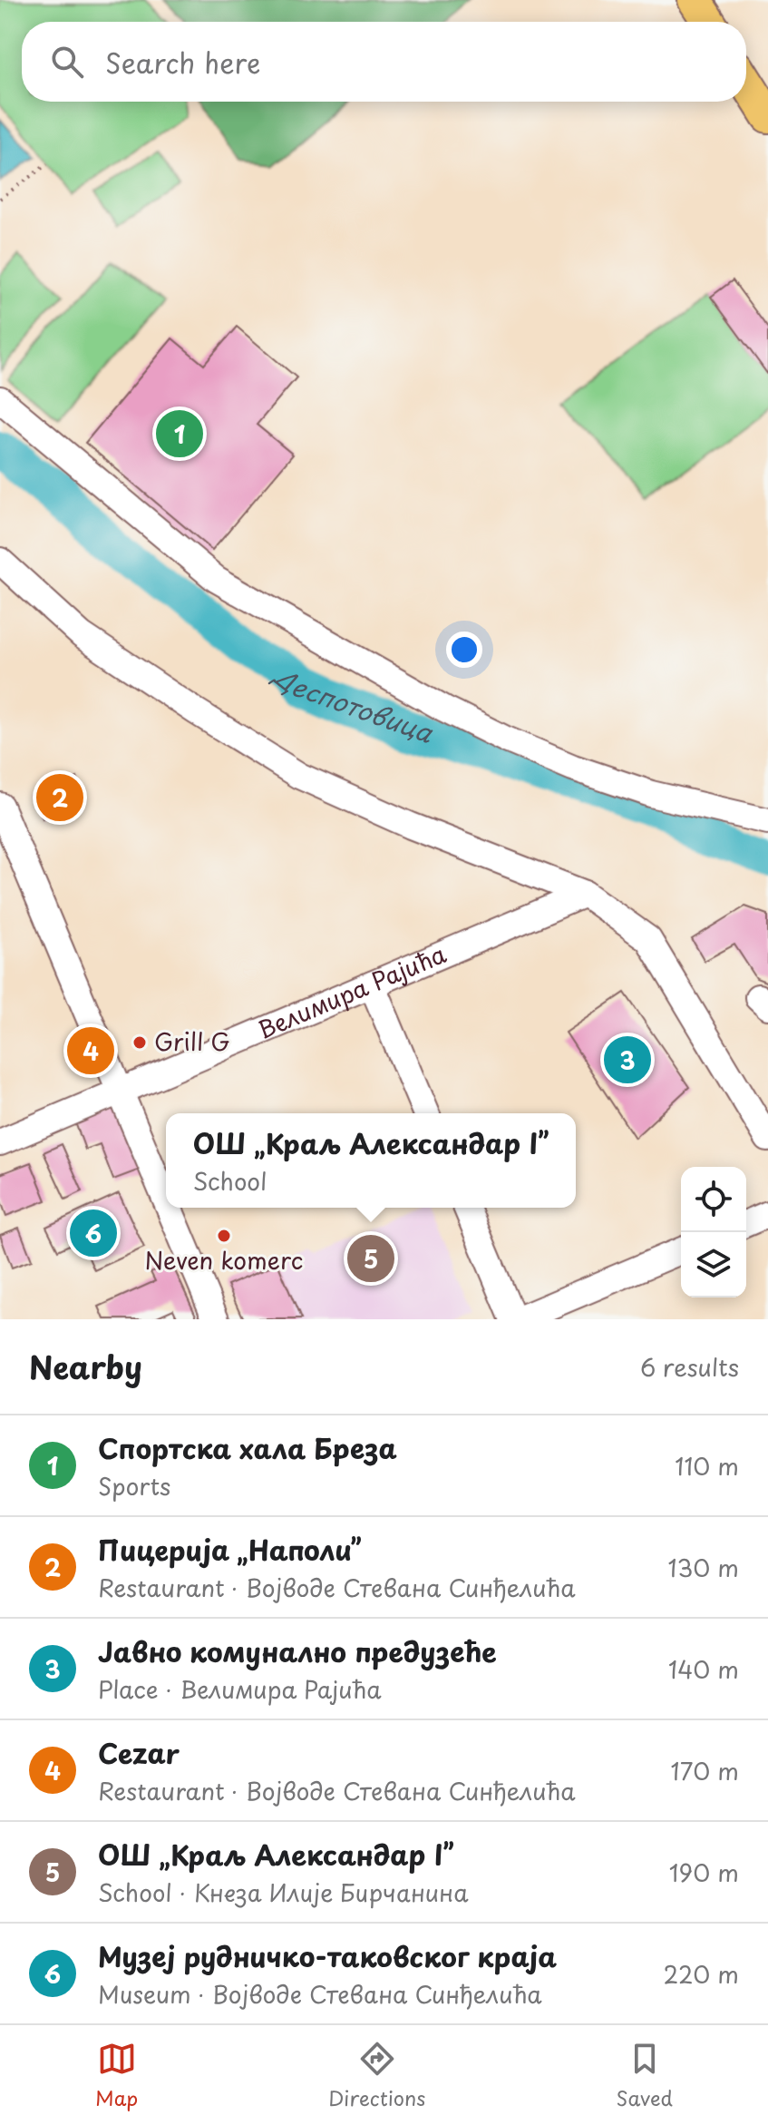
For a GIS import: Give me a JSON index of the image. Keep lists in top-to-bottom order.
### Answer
{
  "streets": {
    "street": ["Велимира Рајића"]
  },
  "water": ["Деспотовица"],
  "places": ["Grill G", "Neven komerc"],
  "page": {
    "search": "Search here",
    "pins": [
      "1",
      "2",
      "4",
      "3",
      "6",
      "5"
    ],
    "popup": ["ОШ „Краљ Александар I”", "School"],
    "heading": ["Nearby", "6 results"],
    "list": [
      {
        "mark": "1",
        "name": "Спортска хала Бреза",
        "note": "Sports",
        "value": "110 m"
      },
      {
        "mark": "2",
        "name": "Пицерија „Наполи”",
        "note": "Restaurant · Војводе Стевана Синђелића",
        "value": "130 m"
      },
      {
        "mark": "3",
        "name": "Јавно комунално предузеће",
        "note": "Place · Велимира Рајића",
        "value": "140 m"
      },
      {
        "mark": "4",
        "name": "Cezar",
        "note": "Restaurant · Војводе Стевана Синђелића",
        "value": "170 m"
      },
      {
        "mark": "5",
        "name": "ОШ „Краљ Александар I”",
        "note": "School · Кнеза Илије Бирчанина",
        "value": "190 m"
      },
      {
        "mark": "6",
        "name": "Музеј рудничко-таковског краја",
        "note": "Museum · Војводе Стевана Синђелића",
        "value": "220 m"
      }
    ],
    "nav": ["Map", "Directions", "Saved"]
  }
}
